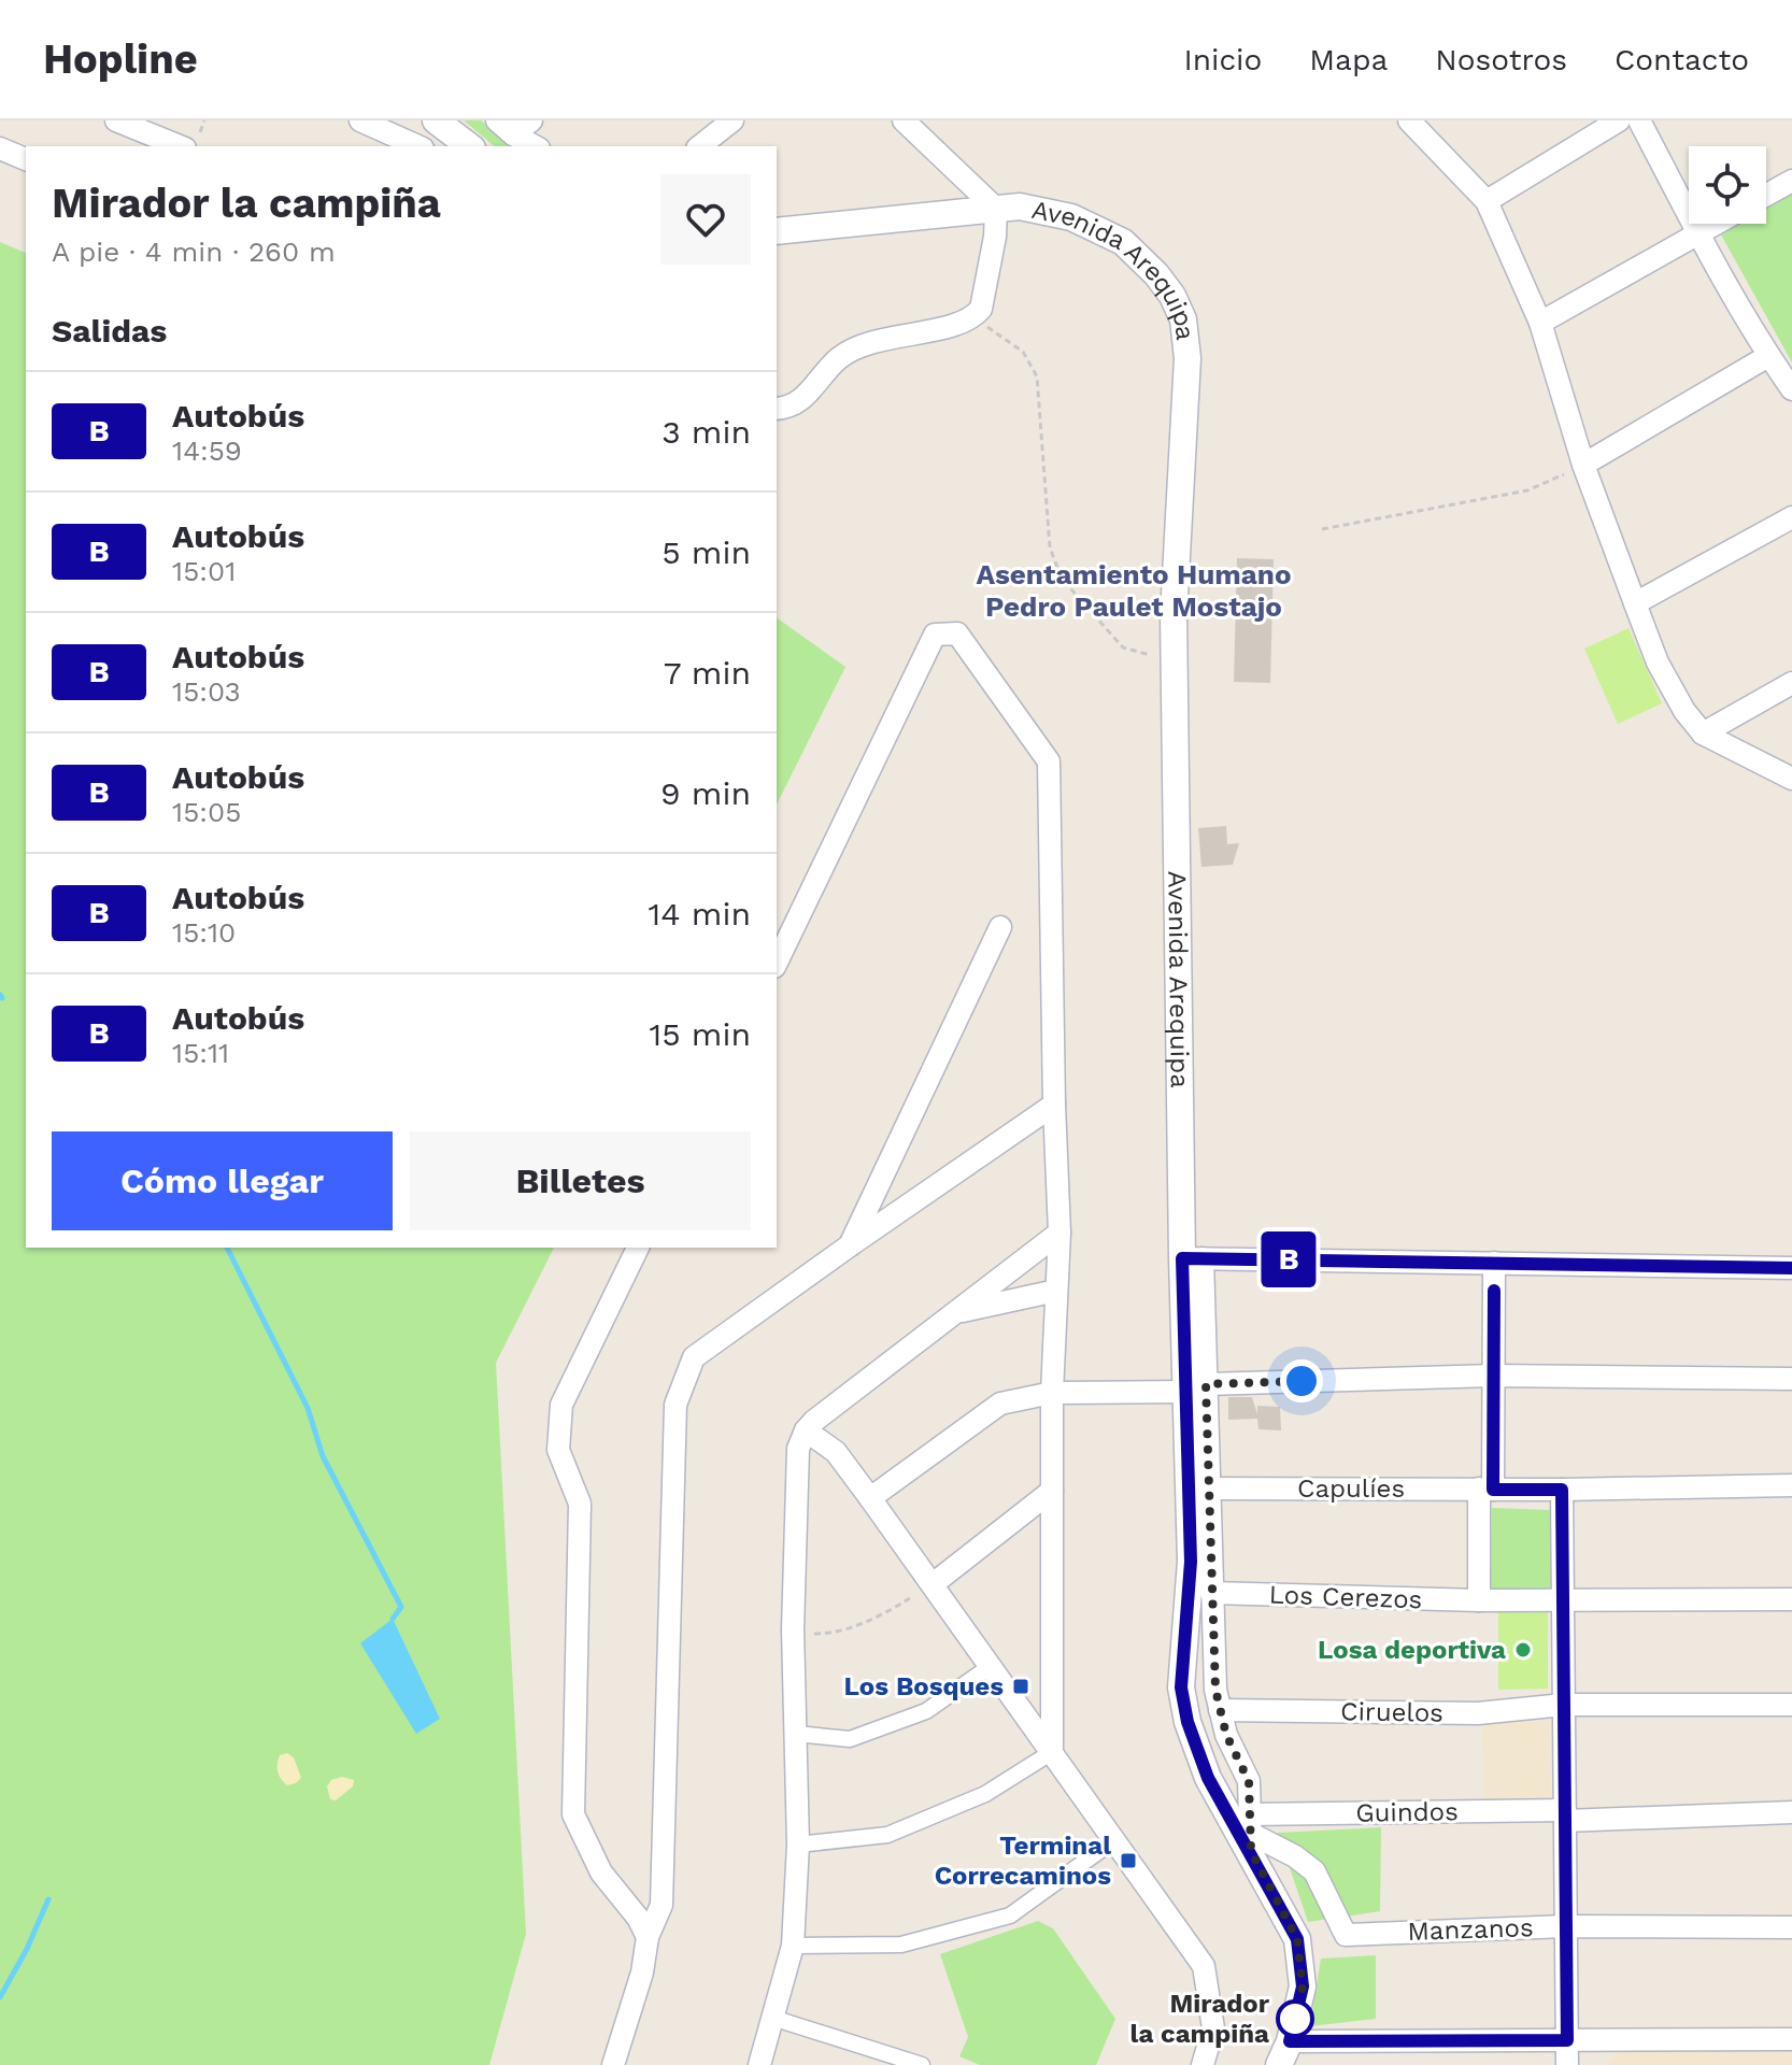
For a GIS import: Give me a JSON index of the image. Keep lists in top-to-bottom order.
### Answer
{
  "streets": {
    "street": [
      "Avenida Arequipa",
      "Capulíes",
      "Los Cerezos",
      "Ciruelos",
      "Guindos",
      "Manzanos"
    ]
  },
  "crossings": [
    ["Avenida Arequipa", "Guindos"],
    ["Avenida Arequipa", "Manzanos"],
    ["Guindos", "Manzanos"]
  ],
  "districts": ["Asentamiento Humano Pedro Paulet Mostajo"],
  "places": {
    "other": ["Losa deportiva", "Mirador la campiña"],
    "transit": ["Los Bosques", "Terminal Correcaminos"]
  },
  "lines": ["bus line B"],
  "page": {
    "header": "Hopline",
    "nav": [
      "Inicio",
      "Mapa",
      "Nosotros",
      "Contacto"
    ],
    "on_map": "B",
    "heading": [
      ["Mirador la campiña", "A pie · 4 min · 260 m"],
      "Salidas"
    ],
    "list": [
      {
        "mark": "B",
        "name": "Autobús",
        "note": "14:59",
        "value": "3 min"
      },
      {
        "mark": "B",
        "name": "Autobús",
        "note": "15:01",
        "value": "5 min"
      },
      {
        "mark": "B",
        "name": "Autobús",
        "note": "15:03",
        "value": "7 min"
      },
      {
        "mark": "B",
        "name": "Autobús",
        "note": "15:05",
        "value": "9 min"
      },
      {
        "mark": "B",
        "name": "Autobús",
        "note": "15:10",
        "value": "14 min"
      },
      {
        "mark": "B",
        "name": "Autobús",
        "note": "15:11",
        "value": "15 min"
      }
    ],
    "buttons": ["Cómo llegar", "Billetes"]
  }
}
